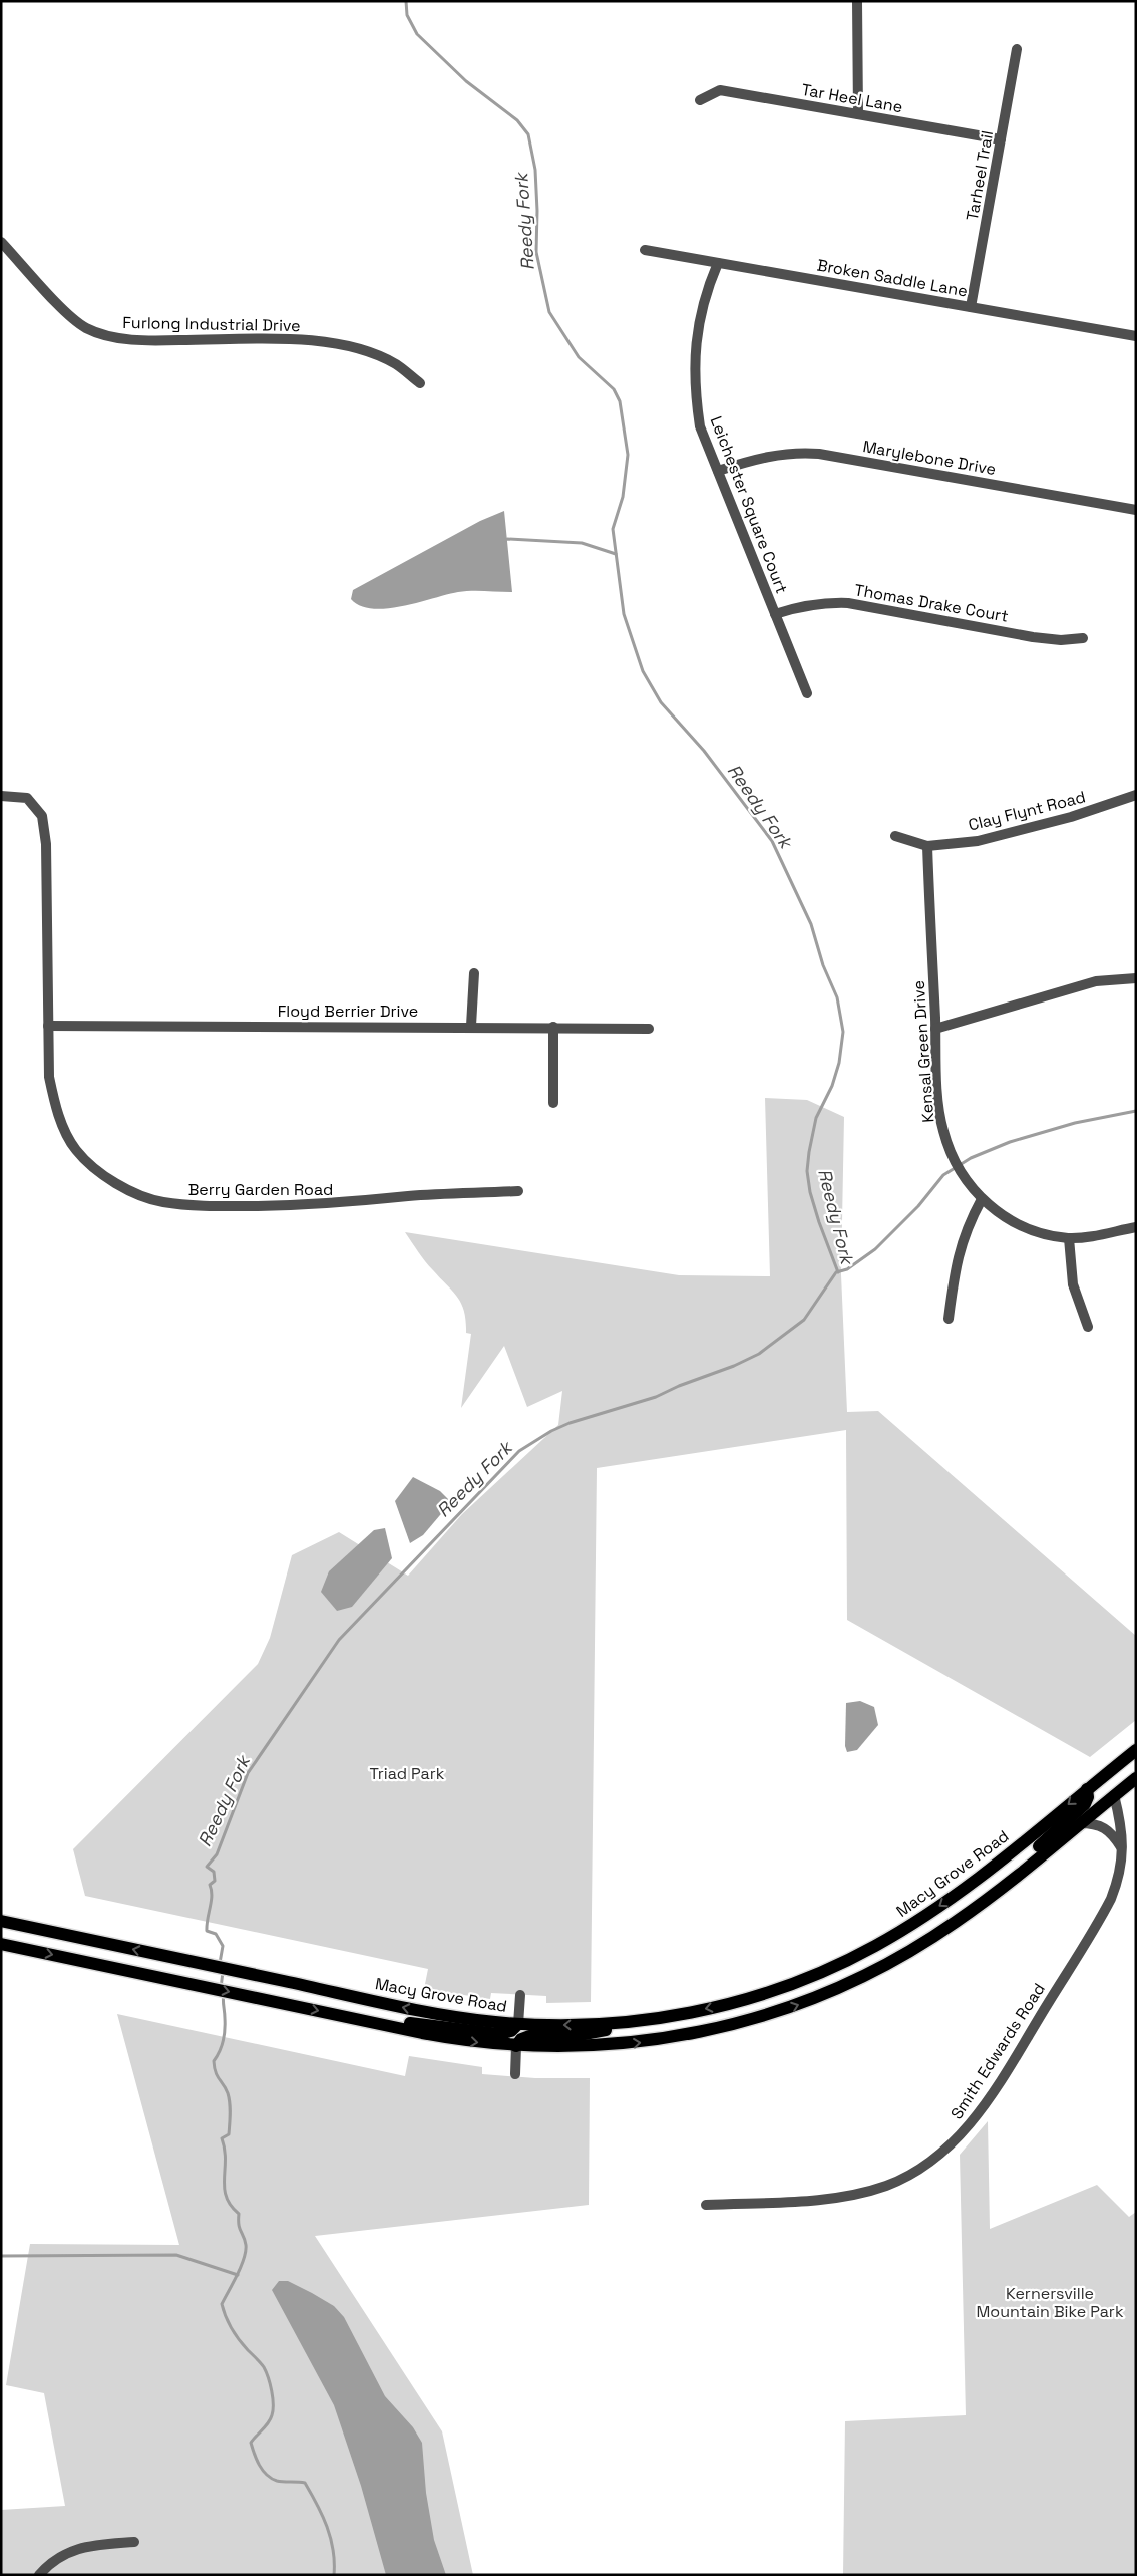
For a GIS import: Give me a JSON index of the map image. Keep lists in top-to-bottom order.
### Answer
{
  "streets": {
    "main road": ["Macy Grove Road"],
    "street": [
      "Tar Heel Lane",
      "Tarheel Trail",
      "Broken Saddle Lane",
      "Furlong Industrial Drive",
      "Marylebone Drive",
      "Leichester Square Court",
      "Thomas Drake Court",
      "Clay Flynt Road",
      "Floyd Berrier Drive",
      "Kensal Green Drive",
      "Berry Garden Road",
      "Smith Edwards Road"
    ]
  },
  "crossings": [
    ["Tar Heel Lane", "Tarheel Trail"],
    ["Tarheel Trail", "Broken Saddle Lane"],
    ["Broken Saddle Lane", "Leichester Square Court"],
    ["Marylebone Drive", "Leichester Square Court"],
    ["Leichester Square Court", "Thomas Drake Court"],
    ["Clay Flynt Road", "Kensal Green Drive"],
    ["Floyd Berrier Drive", "Berry Garden Road"]
  ],
  "water": ["Reedy Fork"],
  "parks": ["Triad Park", "Kernersville Mountain Bike Park"]
}
